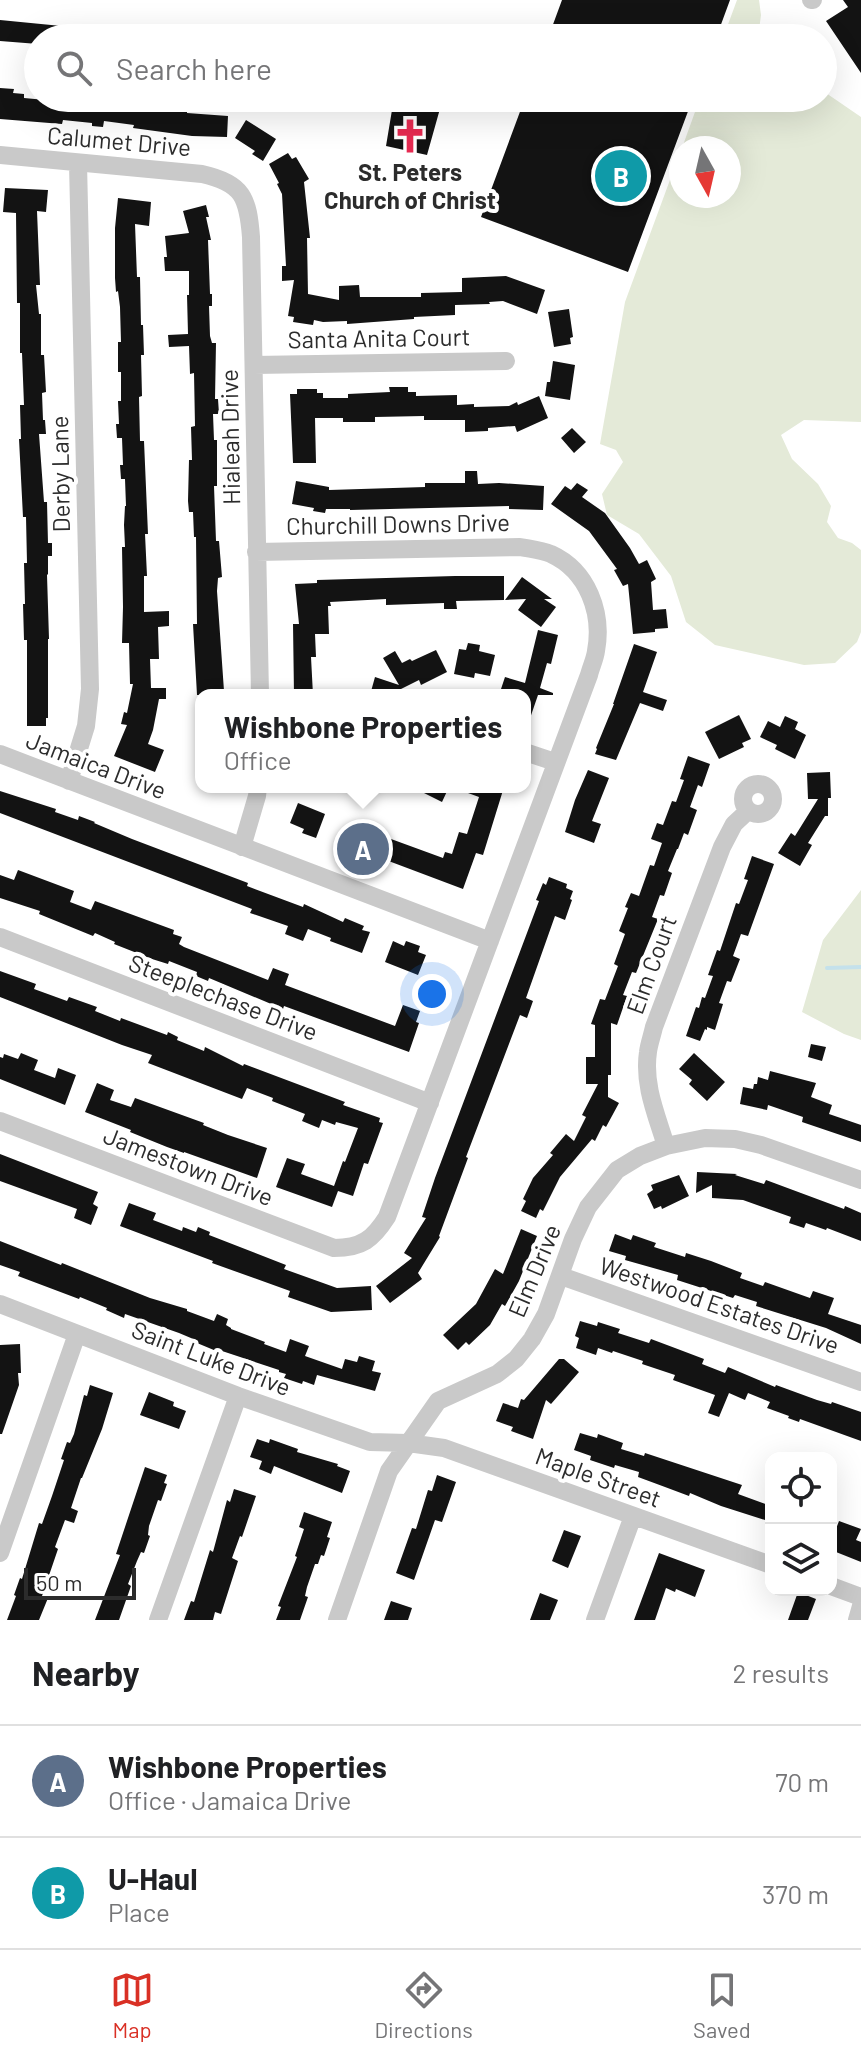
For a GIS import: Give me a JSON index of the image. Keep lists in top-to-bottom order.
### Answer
{
  "streets": {
    "street": [
      "Calumet Drive",
      "Santa Anita Court",
      "Hialeah Drive",
      "Derby Lane",
      "Churchill Downs Drive",
      "Jamaica Drive",
      "Elm Court",
      "Steeplechase Drive",
      "Jamestown Drive",
      "Elm Drive",
      "Westwood Estates Drive",
      "Saint Luke Drive",
      "Maple Street"
    ]
  },
  "crossings": [
    ["Calumet Drive", "Hialeah Drive"],
    ["Calumet Drive", "Derby Lane"],
    ["Santa Anita Court", "Hialeah Drive"],
    ["Hialeah Drive", "Churchill Downs Drive"],
    ["Derby Lane", "Jamaica Drive"],
    ["Churchill Downs Drive", "Jamaica Drive"],
    ["Churchill Downs Drive", "Steeplechase Drive"],
    ["Churchill Downs Drive", "Jamestown Drive"],
    ["Elm Court", "Elm Drive"],
    ["Elm Drive", "Westwood Estates Drive"],
    ["Elm Drive", "Saint Luke Drive"],
    ["Elm Drive", "Maple Street"],
    ["Saint Luke Drive", "Maple Street"]
  ],
  "places": {
    "church": ["St. Peters Church of Christ"]
  },
  "scale_bar": "50 m",
  "north": "bottom",
  "page": {
    "search": "Search here",
    "pins": ["B", "A"],
    "popup": ["Wishbone Properties", "Office"],
    "scale": "50 m",
    "heading": ["Nearby", "2 results"],
    "list": [
      {
        "mark": "A",
        "name": "Wishbone Properties",
        "note": "Office · Jamaica Drive",
        "value": "70 m"
      },
      {
        "mark": "B",
        "name": "U-Haul",
        "note": "Place",
        "value": "370 m"
      }
    ],
    "nav": ["Map", "Directions", "Saved"]
  }
}
